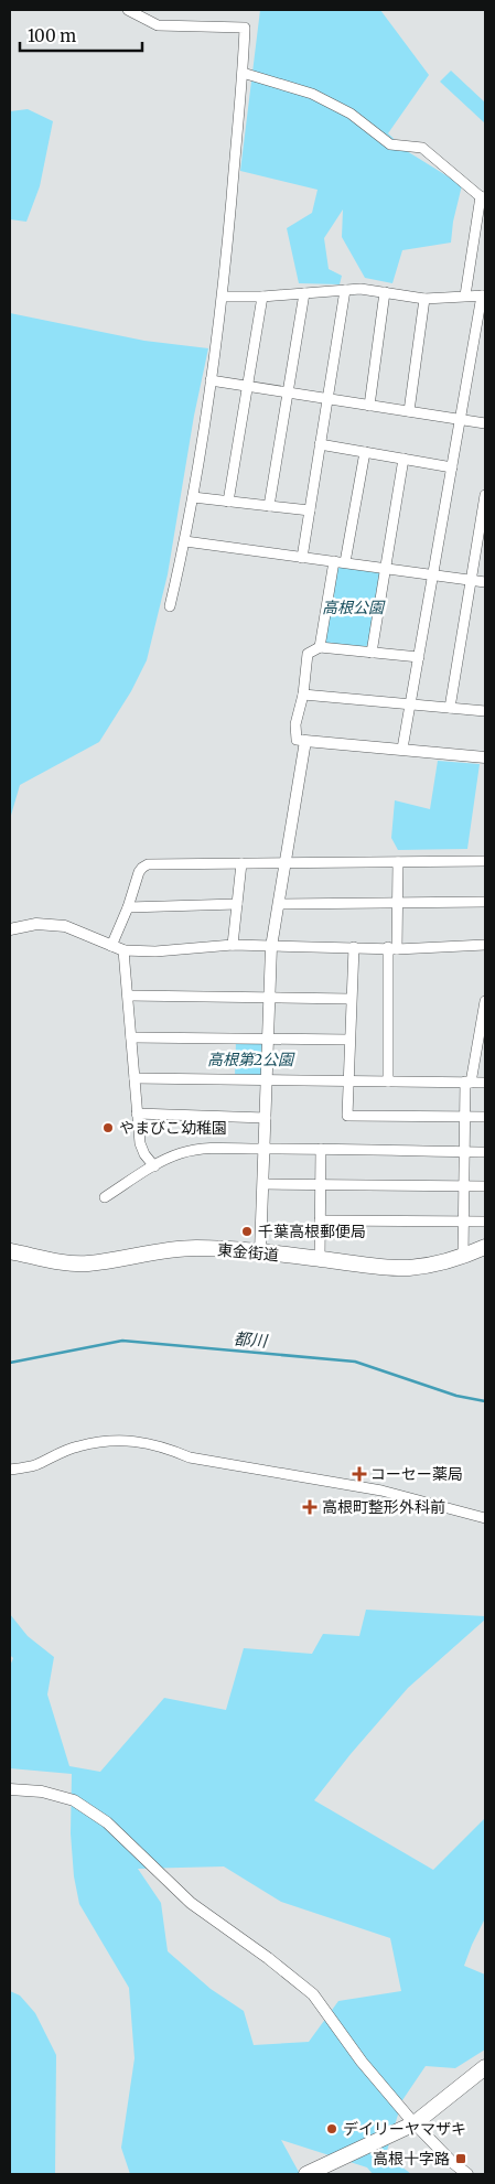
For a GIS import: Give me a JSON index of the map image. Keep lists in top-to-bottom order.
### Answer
{
  "streets": {
    "main road": ["東金街道"]
  },
  "water": ["都川"],
  "parks": ["高根公園", "高根第2公園"],
  "places": {
    "other": ["やまびこ幼稚園", "千葉高根郵便局", "デイリーヤマザキ"],
    "health": ["コーセー薬局", "高根町整形外科前"],
    "transit": ["高根十字路"]
  },
  "scale_bar": "100 m"
}
